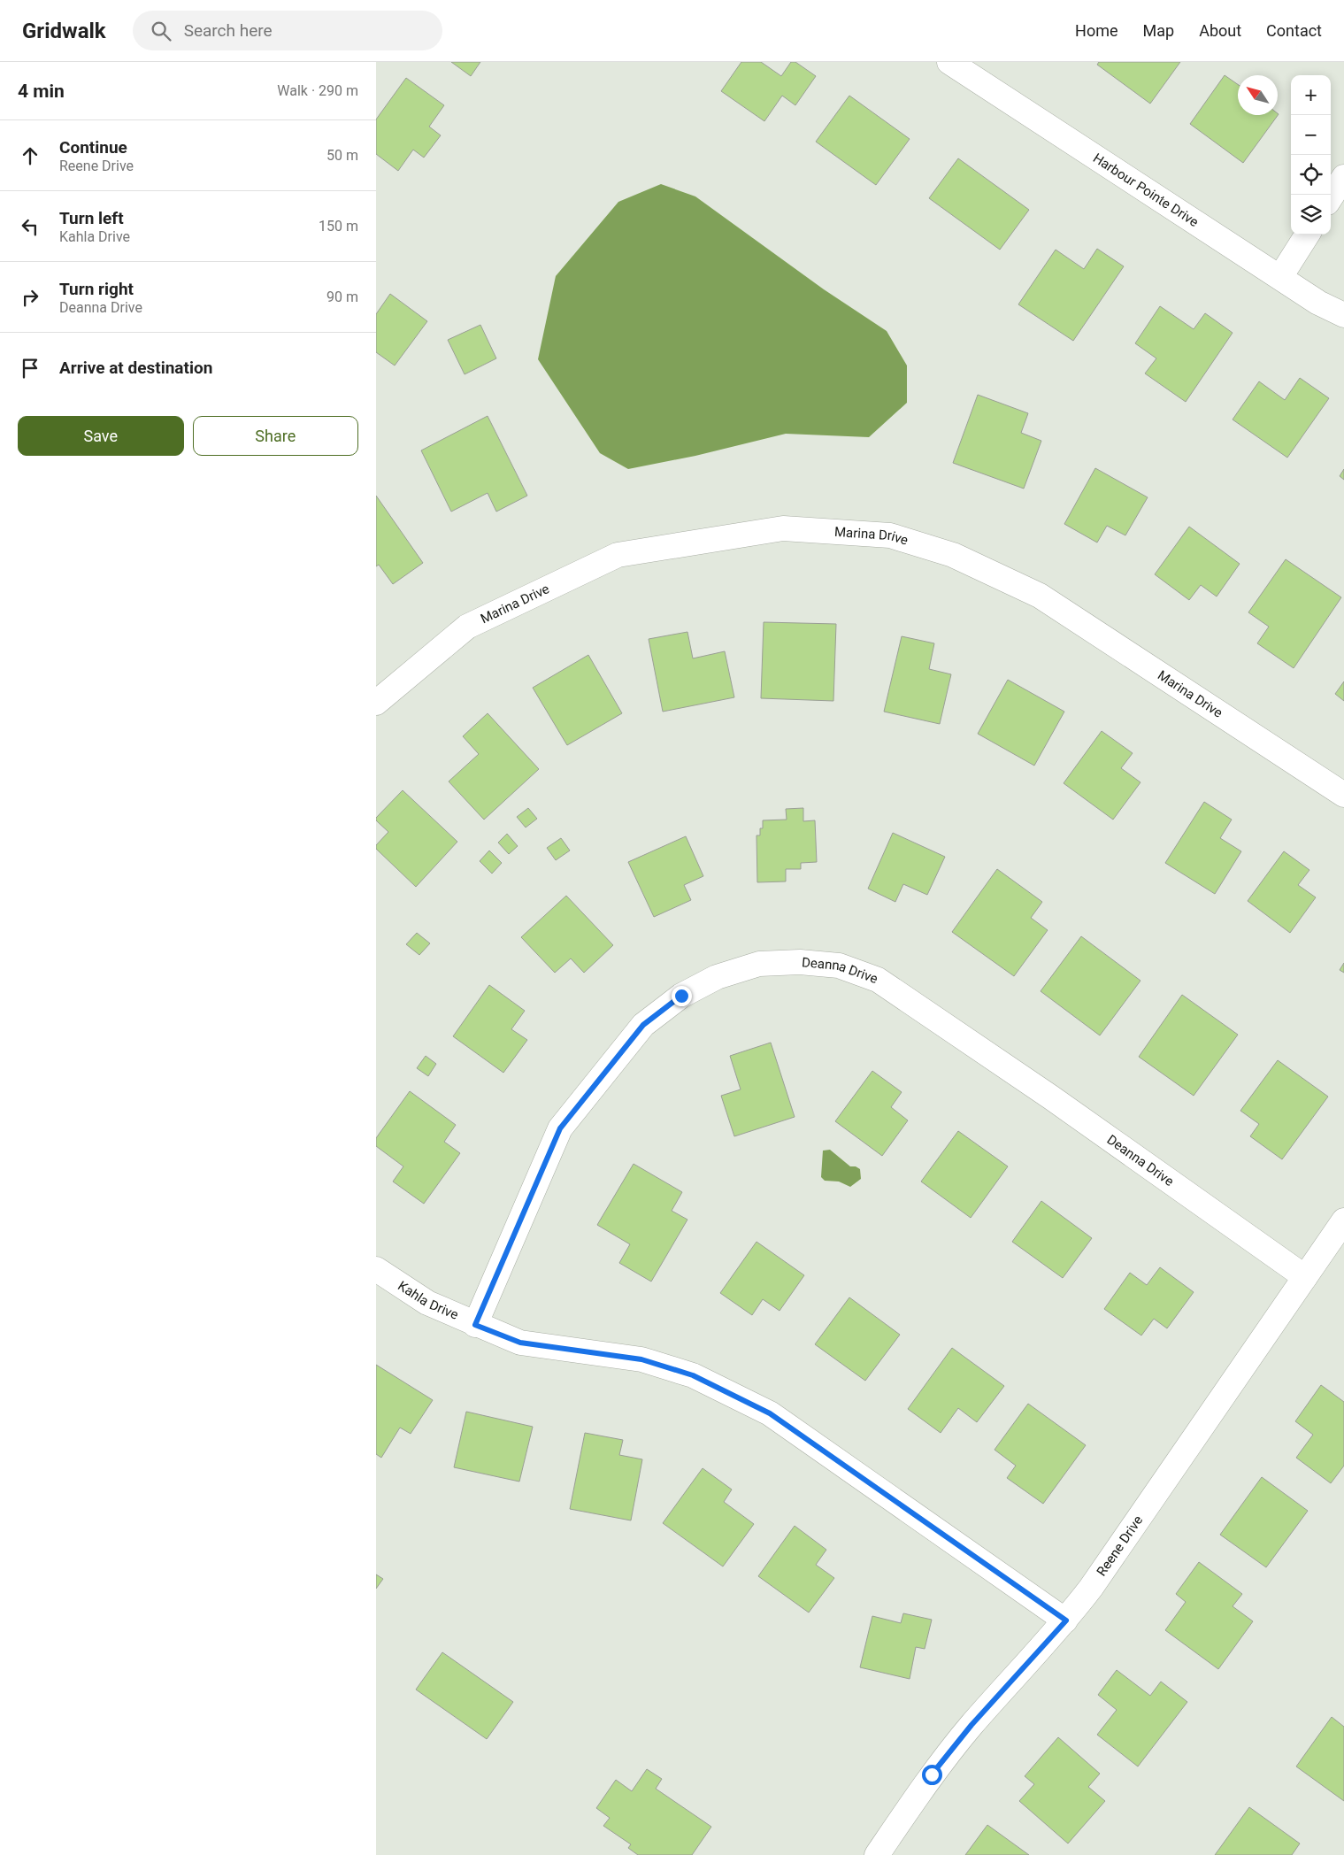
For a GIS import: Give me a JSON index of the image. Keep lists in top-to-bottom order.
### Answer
{
  "streets": {
    "street": [
      "Harbour Pointe Drive",
      "Marina Drive",
      "Deanna Drive",
      "Kahla Drive",
      "Reene Drive"
    ]
  },
  "crossings": [
    ["Deanna Drive", "Kahla Drive"],
    ["Deanna Drive", "Reene Drive"],
    ["Kahla Drive", "Reene Drive"]
  ],
  "north": "top left",
  "page": {
    "header": "Gridwalk",
    "search": "Search here",
    "nav": [
      "Home",
      "Map",
      "About",
      "Contact"
    ],
    "heading": ["4 min", "Walk · 290 m"],
    "map_buttons": ["+", "−"],
    "list": [
      ["Continue", "Reene Drive", "50 m"],
      ["Turn left", "Kahla Drive", "150 m"],
      ["Turn right", "Deanna Drive", "90 m"],
      "Arrive at destination"
    ],
    "buttons": ["Save", "Share"]
  }
}
